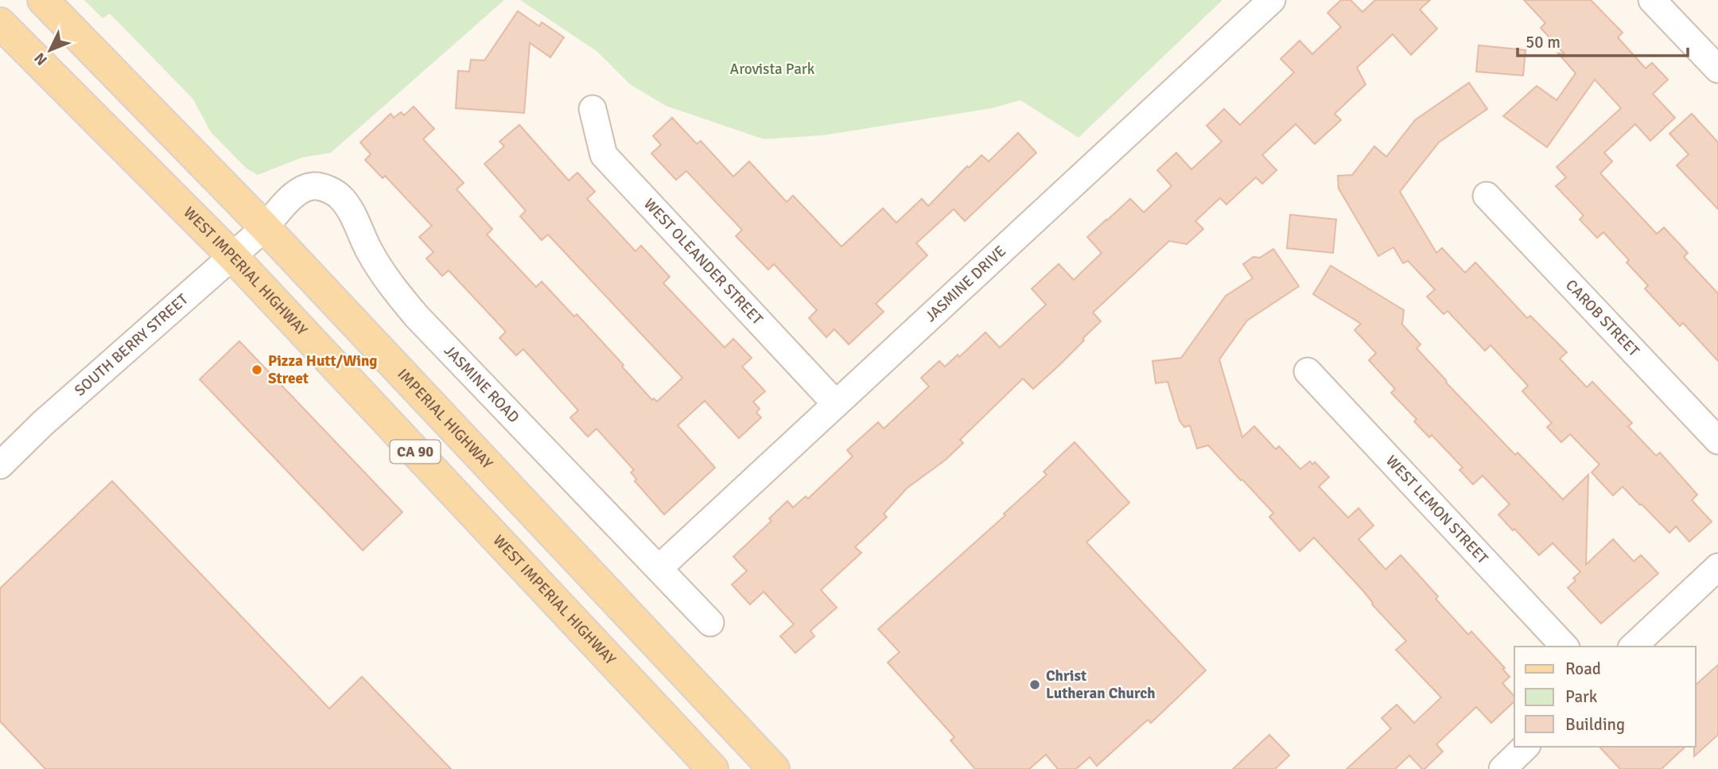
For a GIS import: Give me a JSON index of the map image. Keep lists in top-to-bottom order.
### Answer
{
  "streets": {
    "main road": ["WEST IMPERIAL HIGHWAY", "IMPERIAL HIGHWAY", "CA 90"],
    "street": [
      "WEST OLEANDER STREET",
      "JASMINE DRIVE",
      "CAROB STREET",
      "SOUTH BERRY STREET",
      "JASMINE ROAD",
      "WEST LEMON STREET"
    ]
  },
  "crossings": [
    ["WEST OLEANDER STREET", "JASMINE DRIVE"],
    ["WEST IMPERIAL HIGHWAY", "SOUTH BERRY STREET"],
    ["JASMINE DRIVE", "JASMINE ROAD"],
    ["SOUTH BERRY STREET", "JASMINE ROAD"],
    ["SOUTH BERRY STREET", "IMPERIAL HIGHWAY"],
    ["JASMINE ROAD", "IMPERIAL HIGHWAY"]
  ],
  "parks": ["Arovista Park"],
  "places": ["Pizza Hutt/Wing Street", "Christ Lutheran Church"],
  "legend": ["Road", "Park", "Building"],
  "scale_bar": "50 m",
  "north": "bottom left"
}
